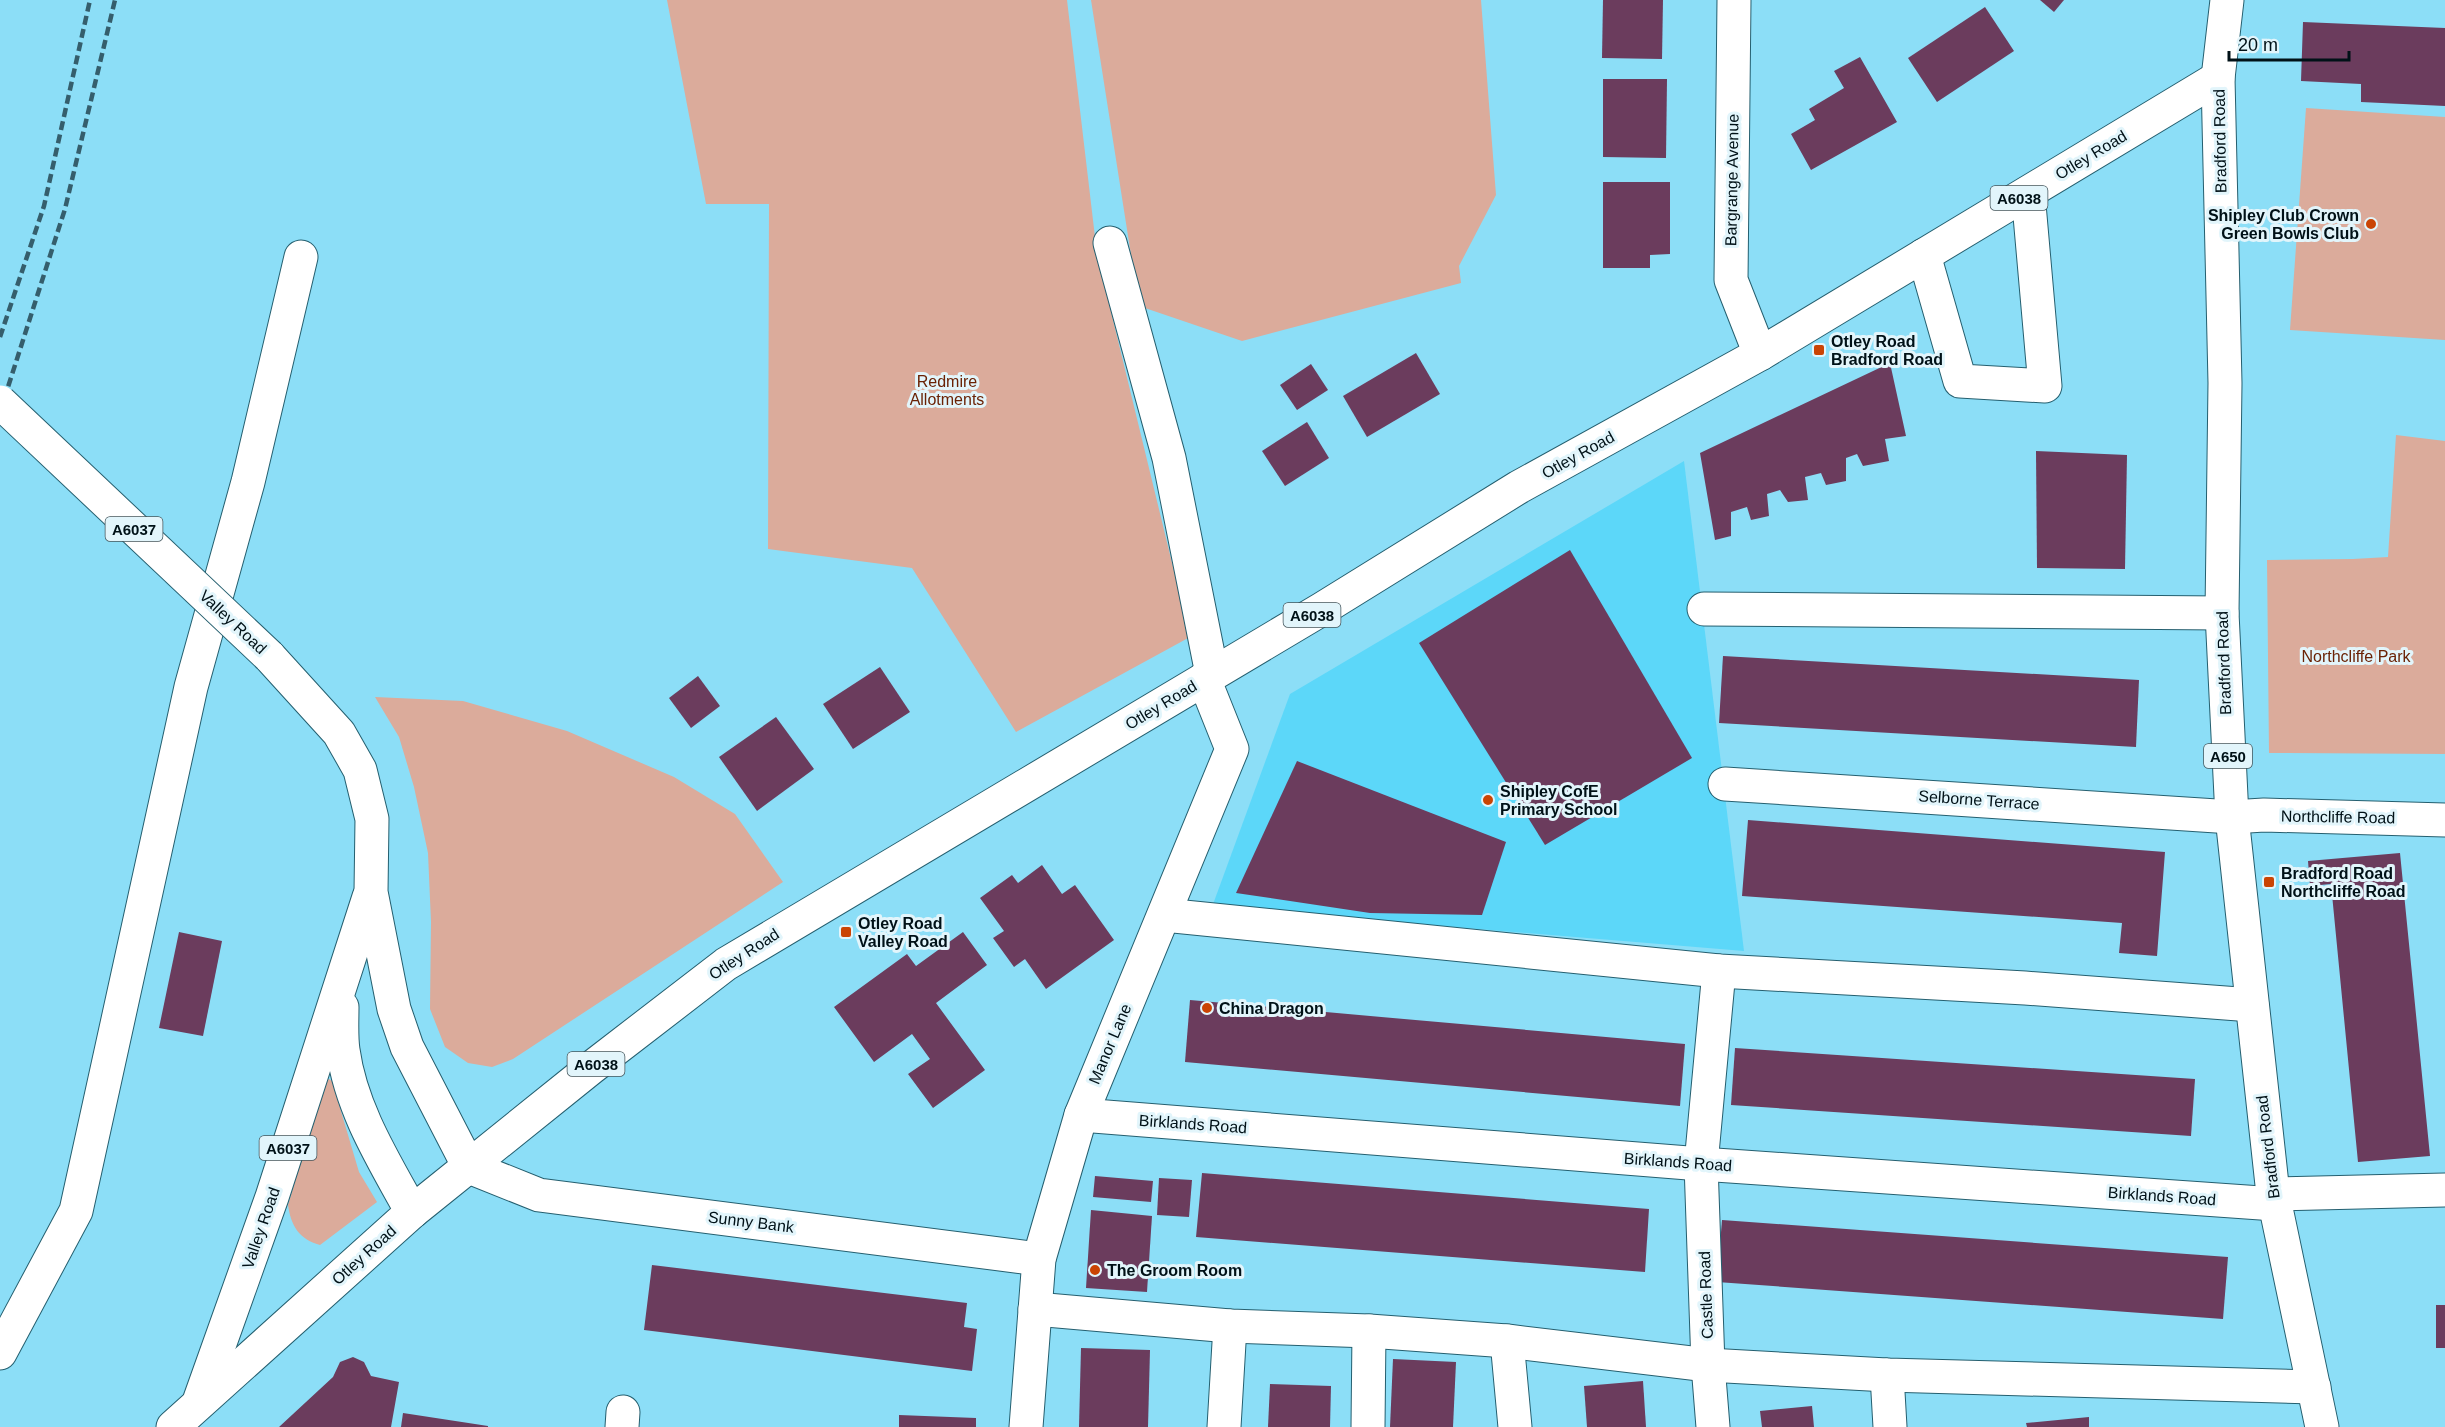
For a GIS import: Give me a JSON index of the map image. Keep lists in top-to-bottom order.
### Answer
{
  "streets": {
    "main road": [
      "Bradford Road",
      "Otley Road",
      "Bargrange Avenue",
      "A6038",
      "A6037",
      "Valley Road",
      "A650",
      "Selborne Terrace",
      "Northcliffe Road",
      "Manor Lane",
      "Birklands Road",
      "Sunny Bank",
      "Castle Road"
    ]
  },
  "crossings": [
    ["Bradford Road", "Otley Road"],
    ["Bradford Road", "Selborne Terrace"],
    ["Bradford Road", "Northcliffe Road"],
    ["Bradford Road", "Birklands Road"],
    ["Otley Road", "Bargrange Avenue"],
    ["Otley Road", "Valley Road"],
    ["Otley Road", "Manor Lane"],
    ["Otley Road", "Sunny Bank"],
    ["Valley Road", "Sunny Bank"],
    ["Selborne Terrace", "Northcliffe Road"],
    ["Manor Lane", "Birklands Road"],
    ["Manor Lane", "Sunny Bank"],
    ["Birklands Road", "Castle Road"]
  ],
  "parks": ["Redmire Allotments", "Northcliffe Park"],
  "places": {
    "other": [
      "Shipley Club Crown Green Bowls Club",
      "Shipley CofE Primary School",
      "China Dragon",
      "The Groom Room"
    ],
    "transit": ["Otley Road Bradford Road", "Bradford Road Northcliffe Road", "Otley Road Valley Road"]
  },
  "scale_bar": "20 m"
}
